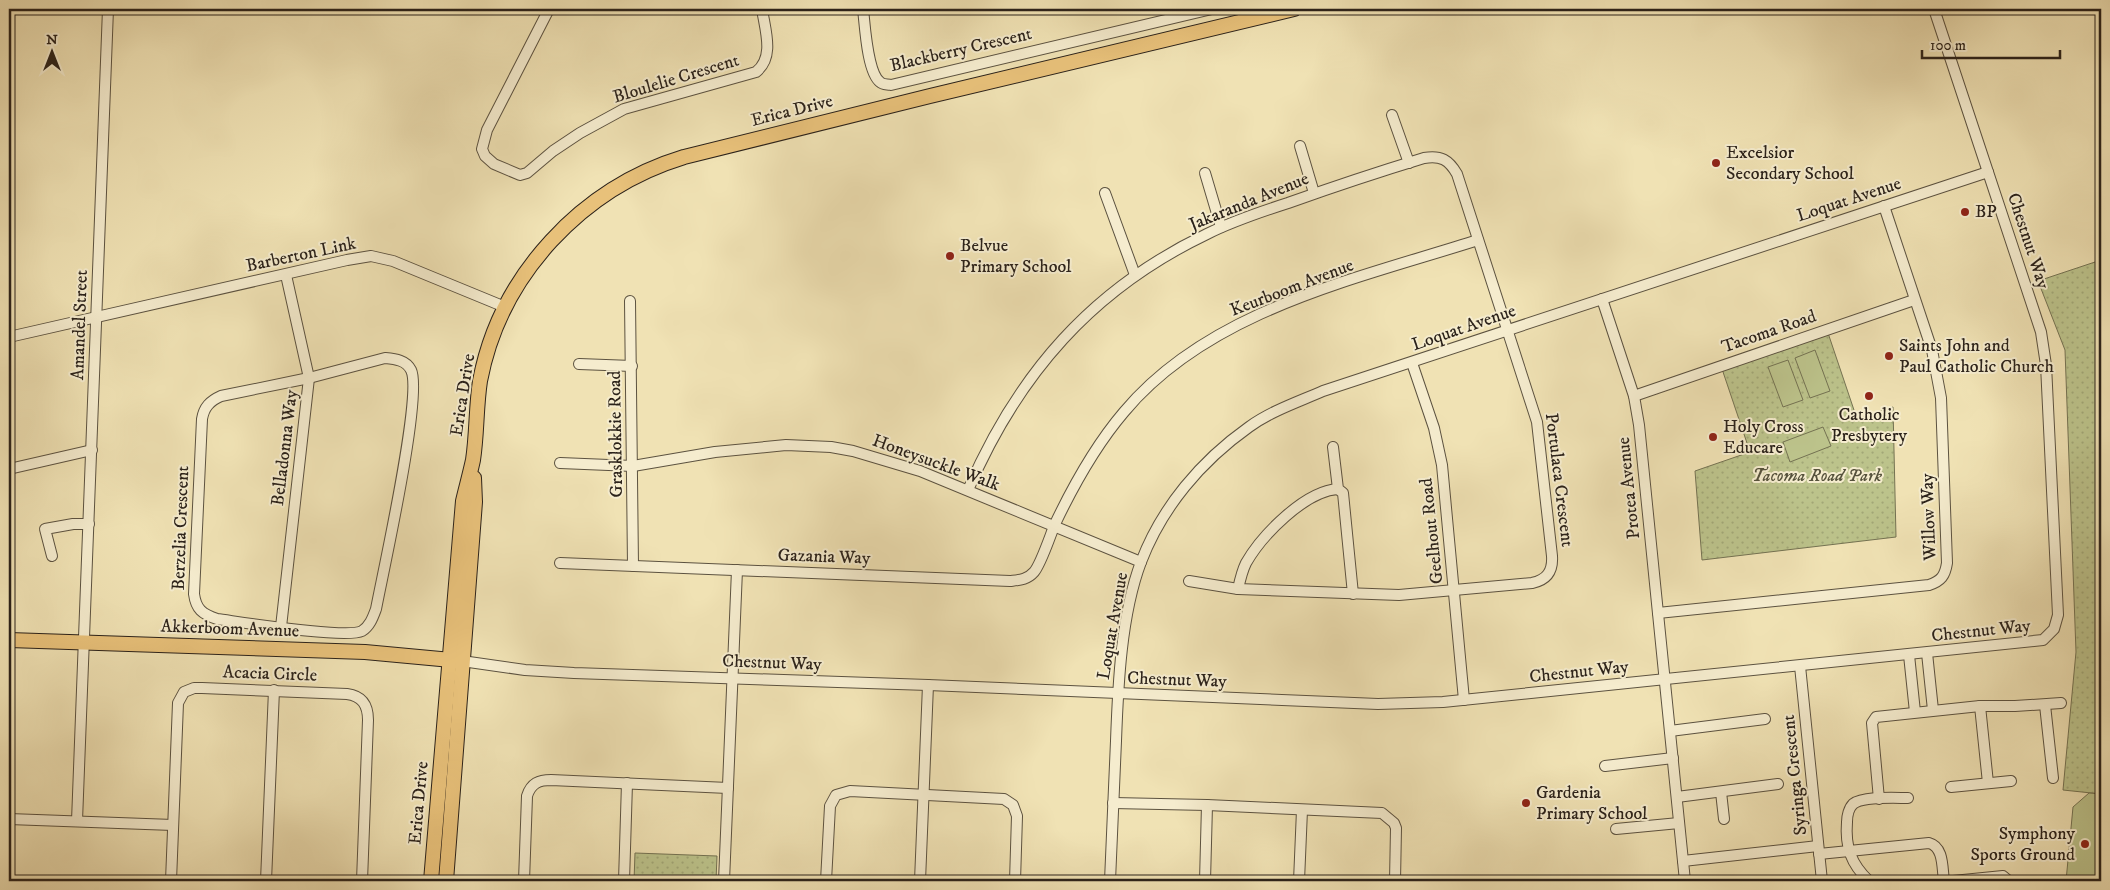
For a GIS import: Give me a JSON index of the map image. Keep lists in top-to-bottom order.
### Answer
{
  "streets": {
    "main road": ["Erica Drive", "Akkerboom Avenue"],
    "street": [
      "Blackberry Crescent",
      "Bloulelie Crescent",
      "Loquat Avenue",
      "Jakaranda Avenue",
      "Chestnut Way",
      "Barberton Link",
      "Keurboom Avenue",
      "Amandel Street",
      "Tacoma Road",
      "Grasklokkie Road",
      "Belladonna Way",
      "Honeysuckle Walk",
      "Portulaca Crescent",
      "Protea Avenue",
      "Willow Way",
      "Berzelia Crescent",
      "Geelhout Road",
      "Gazania Way",
      "Acacia Circle",
      "Syringa Crescent"
    ]
  },
  "crossings": [
    ["Erica Drive", "Chestnut Way"],
    ["Erica Drive", "Barberton Link"],
    ["Erica Drive", "Akkerboom Avenue"],
    ["Loquat Avenue", "Chestnut Way"],
    ["Loquat Avenue", "Honeysuckle Walk"],
    ["Loquat Avenue", "Portulaca Crescent"],
    ["Loquat Avenue", "Protea Avenue"],
    ["Loquat Avenue", "Willow Way"],
    ["Loquat Avenue", "Geelhout Road"],
    ["Jakaranda Avenue", "Honeysuckle Walk"],
    ["Jakaranda Avenue", "Portulaca Crescent"],
    ["Chestnut Way", "Protea Avenue"],
    ["Chestnut Way", "Geelhout Road"],
    ["Chestnut Way", "Akkerboom Avenue"],
    ["Chestnut Way", "Syringa Crescent"],
    ["Barberton Link", "Amandel Street"],
    ["Barberton Link", "Belladonna Way"],
    ["Keurboom Avenue", "Honeysuckle Walk"],
    ["Keurboom Avenue", "Portulaca Crescent"],
    ["Keurboom Avenue", "Gazania Way"],
    ["Amandel Street", "Akkerboom Avenue"],
    ["Tacoma Road", "Protea Avenue"],
    ["Tacoma Road", "Willow Way"],
    ["Grasklokkie Road", "Honeysuckle Walk"],
    ["Grasklokkie Road", "Gazania Way"],
    ["Belladonna Way", "Berzelia Crescent"],
    ["Honeysuckle Walk", "Gazania Way"],
    ["Portulaca Crescent", "Geelhout Road"],
    ["Protea Avenue", "Willow Way"]
  ],
  "parks": ["Tacoma Road Park"],
  "places": [
    "Excelsior Secondary School",
    "BP",
    "Belvue Primary School",
    "Saints John and Paul Catholic Church",
    "Catholic Presbytery",
    "Holy Cross Educare",
    "Gardenia Primary School",
    "Symphony Sports Ground"
  ],
  "scale_bar": "100 m",
  "north": "top"
}
